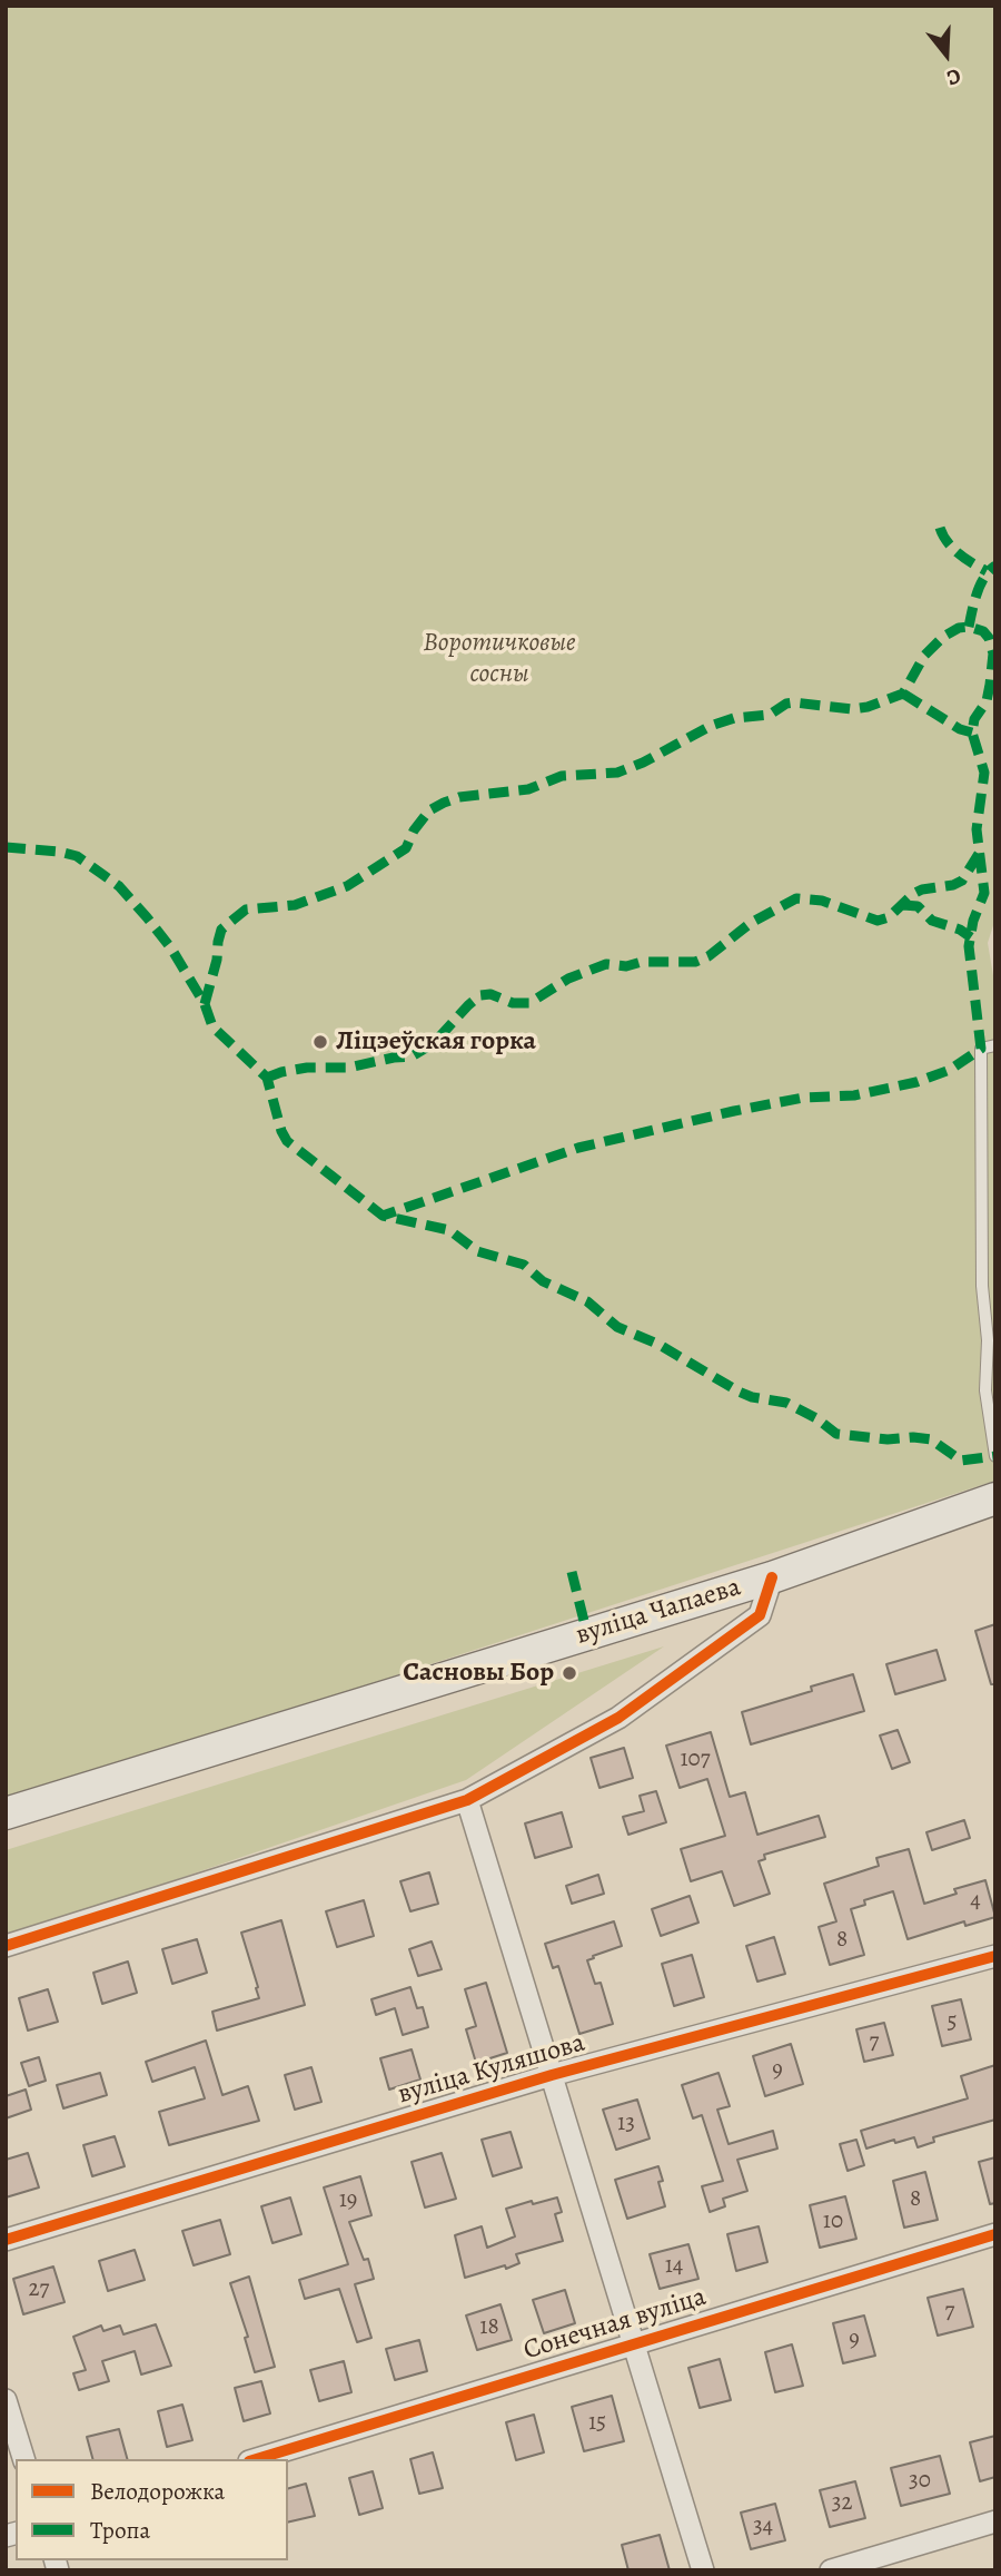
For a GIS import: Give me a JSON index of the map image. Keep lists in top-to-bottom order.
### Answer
{
  "streets": {
    "main road": ["вуліца Чапаева"],
    "street": ["вуліца Куляшова", "Сонечная вуліца"]
  },
  "parks": ["Воротичковые сосны"],
  "places": ["Ліцэеўская горка", "Сасновы Бор"],
  "house_numbers": [
    "107",
    "4",
    "8",
    "5",
    "7",
    "9",
    "13",
    "8",
    "19",
    "10",
    "14",
    "27",
    "7",
    "18",
    "9",
    "15",
    "30",
    "32",
    "34"
  ],
  "legend": ["Велодорожка", "Тропа"],
  "north": "bottom"
}
